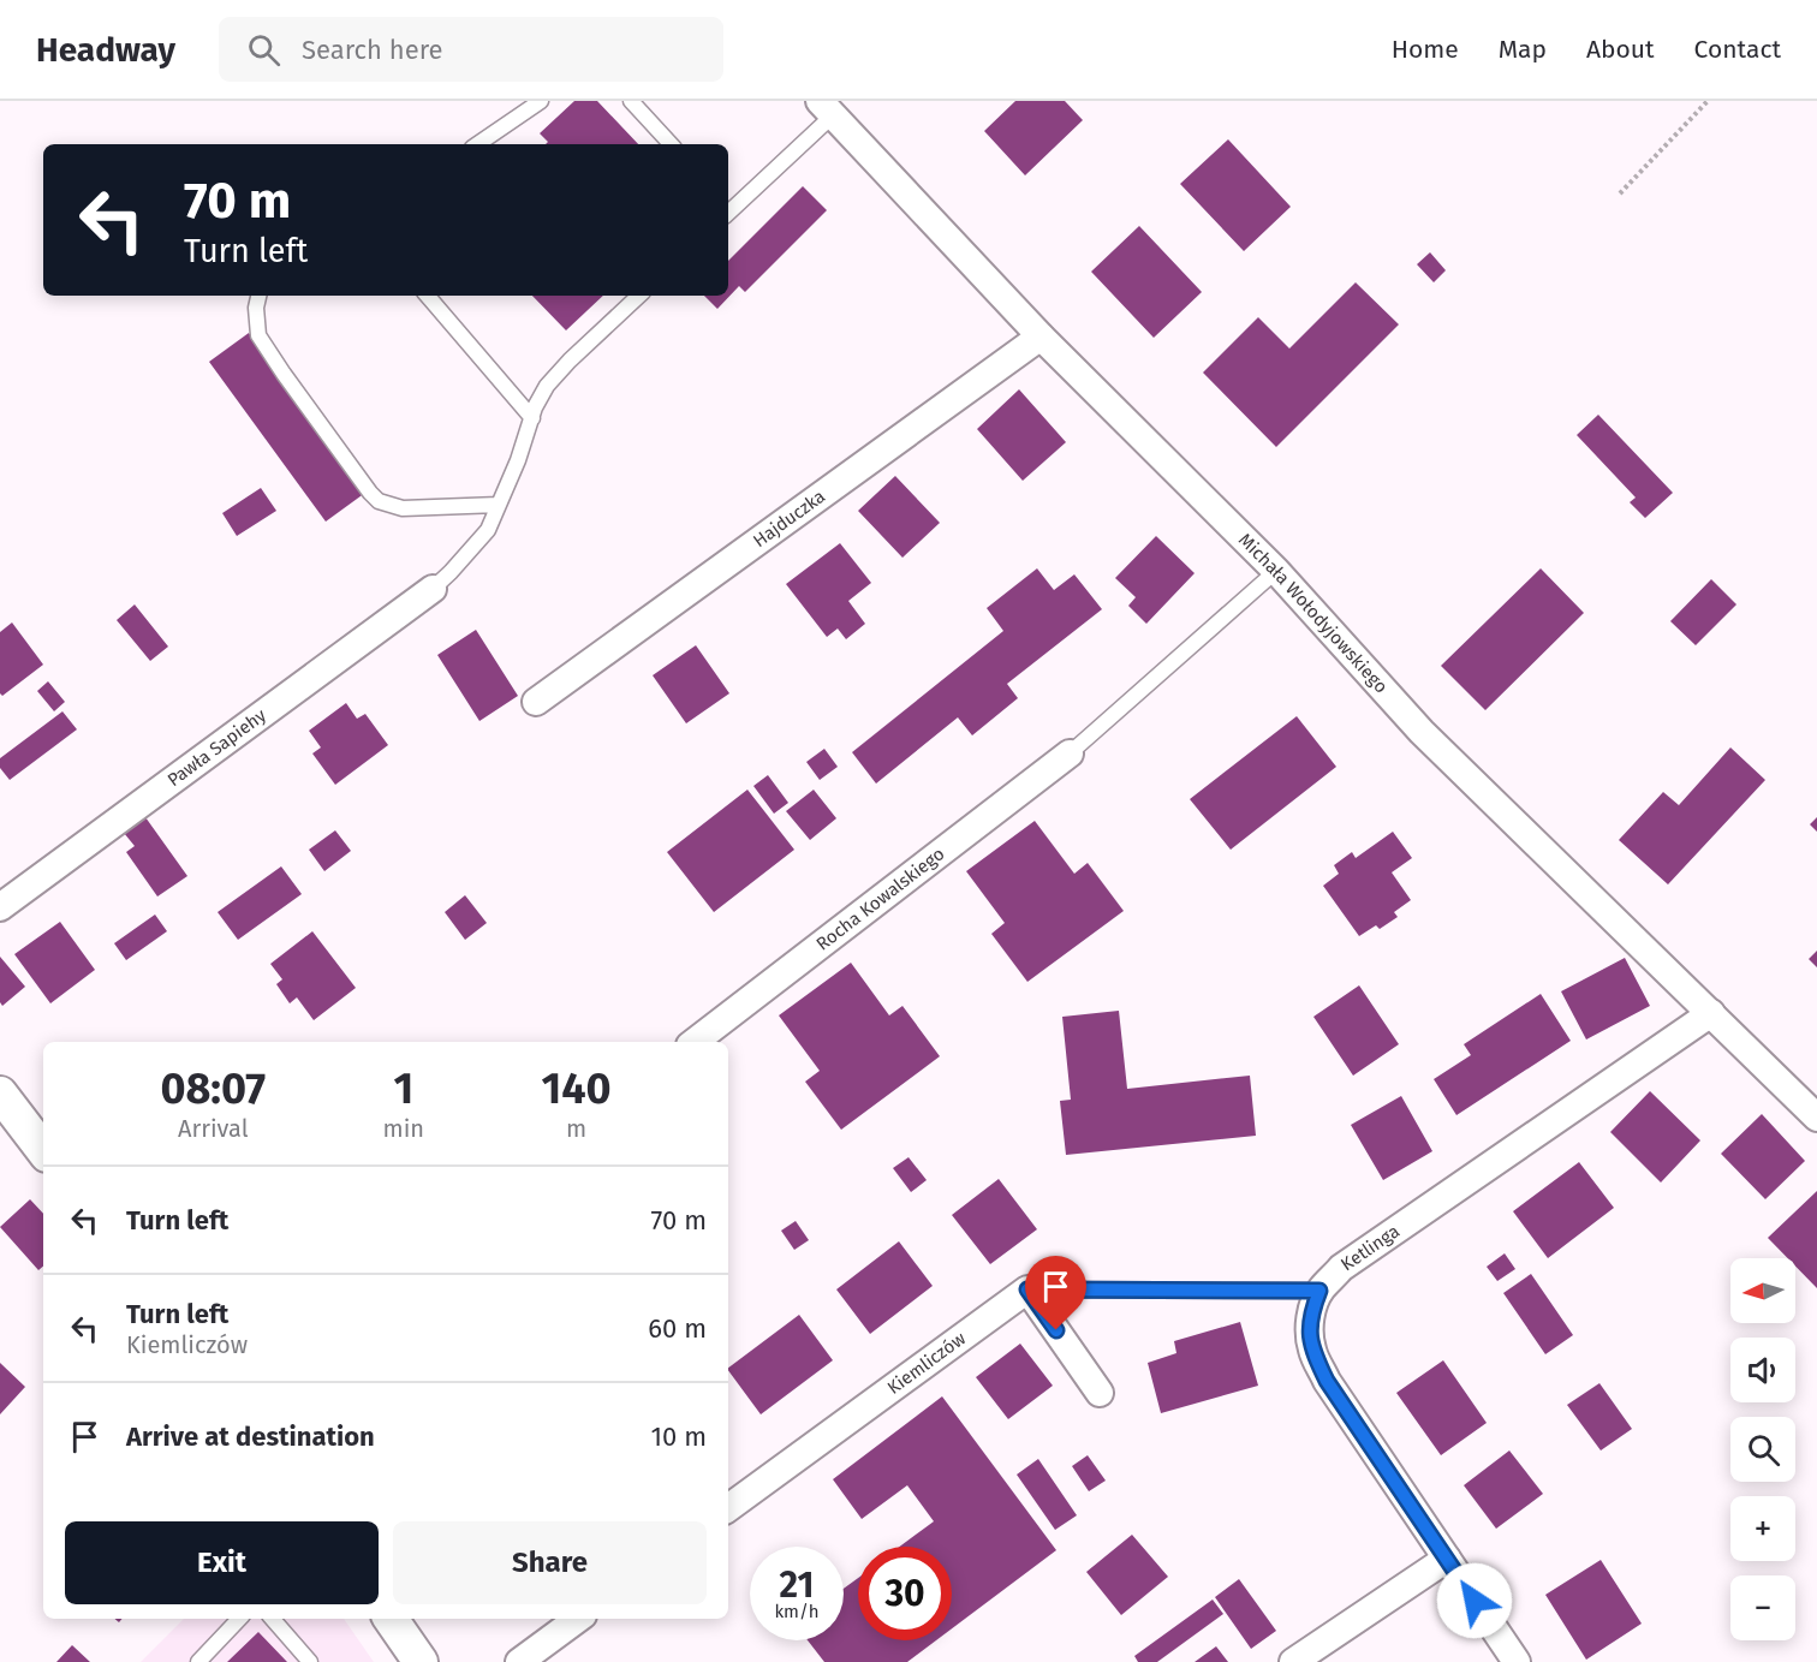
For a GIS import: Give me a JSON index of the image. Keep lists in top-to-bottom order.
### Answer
{
  "streets": {
    "street": [
      "Hajduczka",
      "Michała Wołodyjowskiego",
      "Pawła Sapiehy",
      "Rocha Kowalskiego",
      "Ketlinga",
      "Kiemliczów"
    ]
  },
  "crossings": [
    ["Hajduczka", "Michała Wołodyjowskiego"],
    ["Michała Wołodyjowskiego", "Ketlinga"]
  ],
  "north": "left",
  "page": {
    "header": "Headway",
    "search": "Search here",
    "nav": [
      "Home",
      "Map",
      "About",
      "Contact"
    ],
    "turn": ["70 m", "Turn left"],
    "eta": [
      "08:07",
      "Arrival",
      "1",
      "min",
      "140",
      "m"
    ],
    "list": [
      {
        "name": "Turn left",
        "value": "70 m"
      },
      {
        "name": "Turn left",
        "note": "Kiemliczów",
        "value": "60 m"
      },
      {
        "name": "Arrive at destination",
        "value": "10 m"
      }
    ],
    "map_buttons": ["+", "−"],
    "buttons": ["Exit", "Share"],
    "speed": "21 km/h",
    "limit": "30"
  }
}
